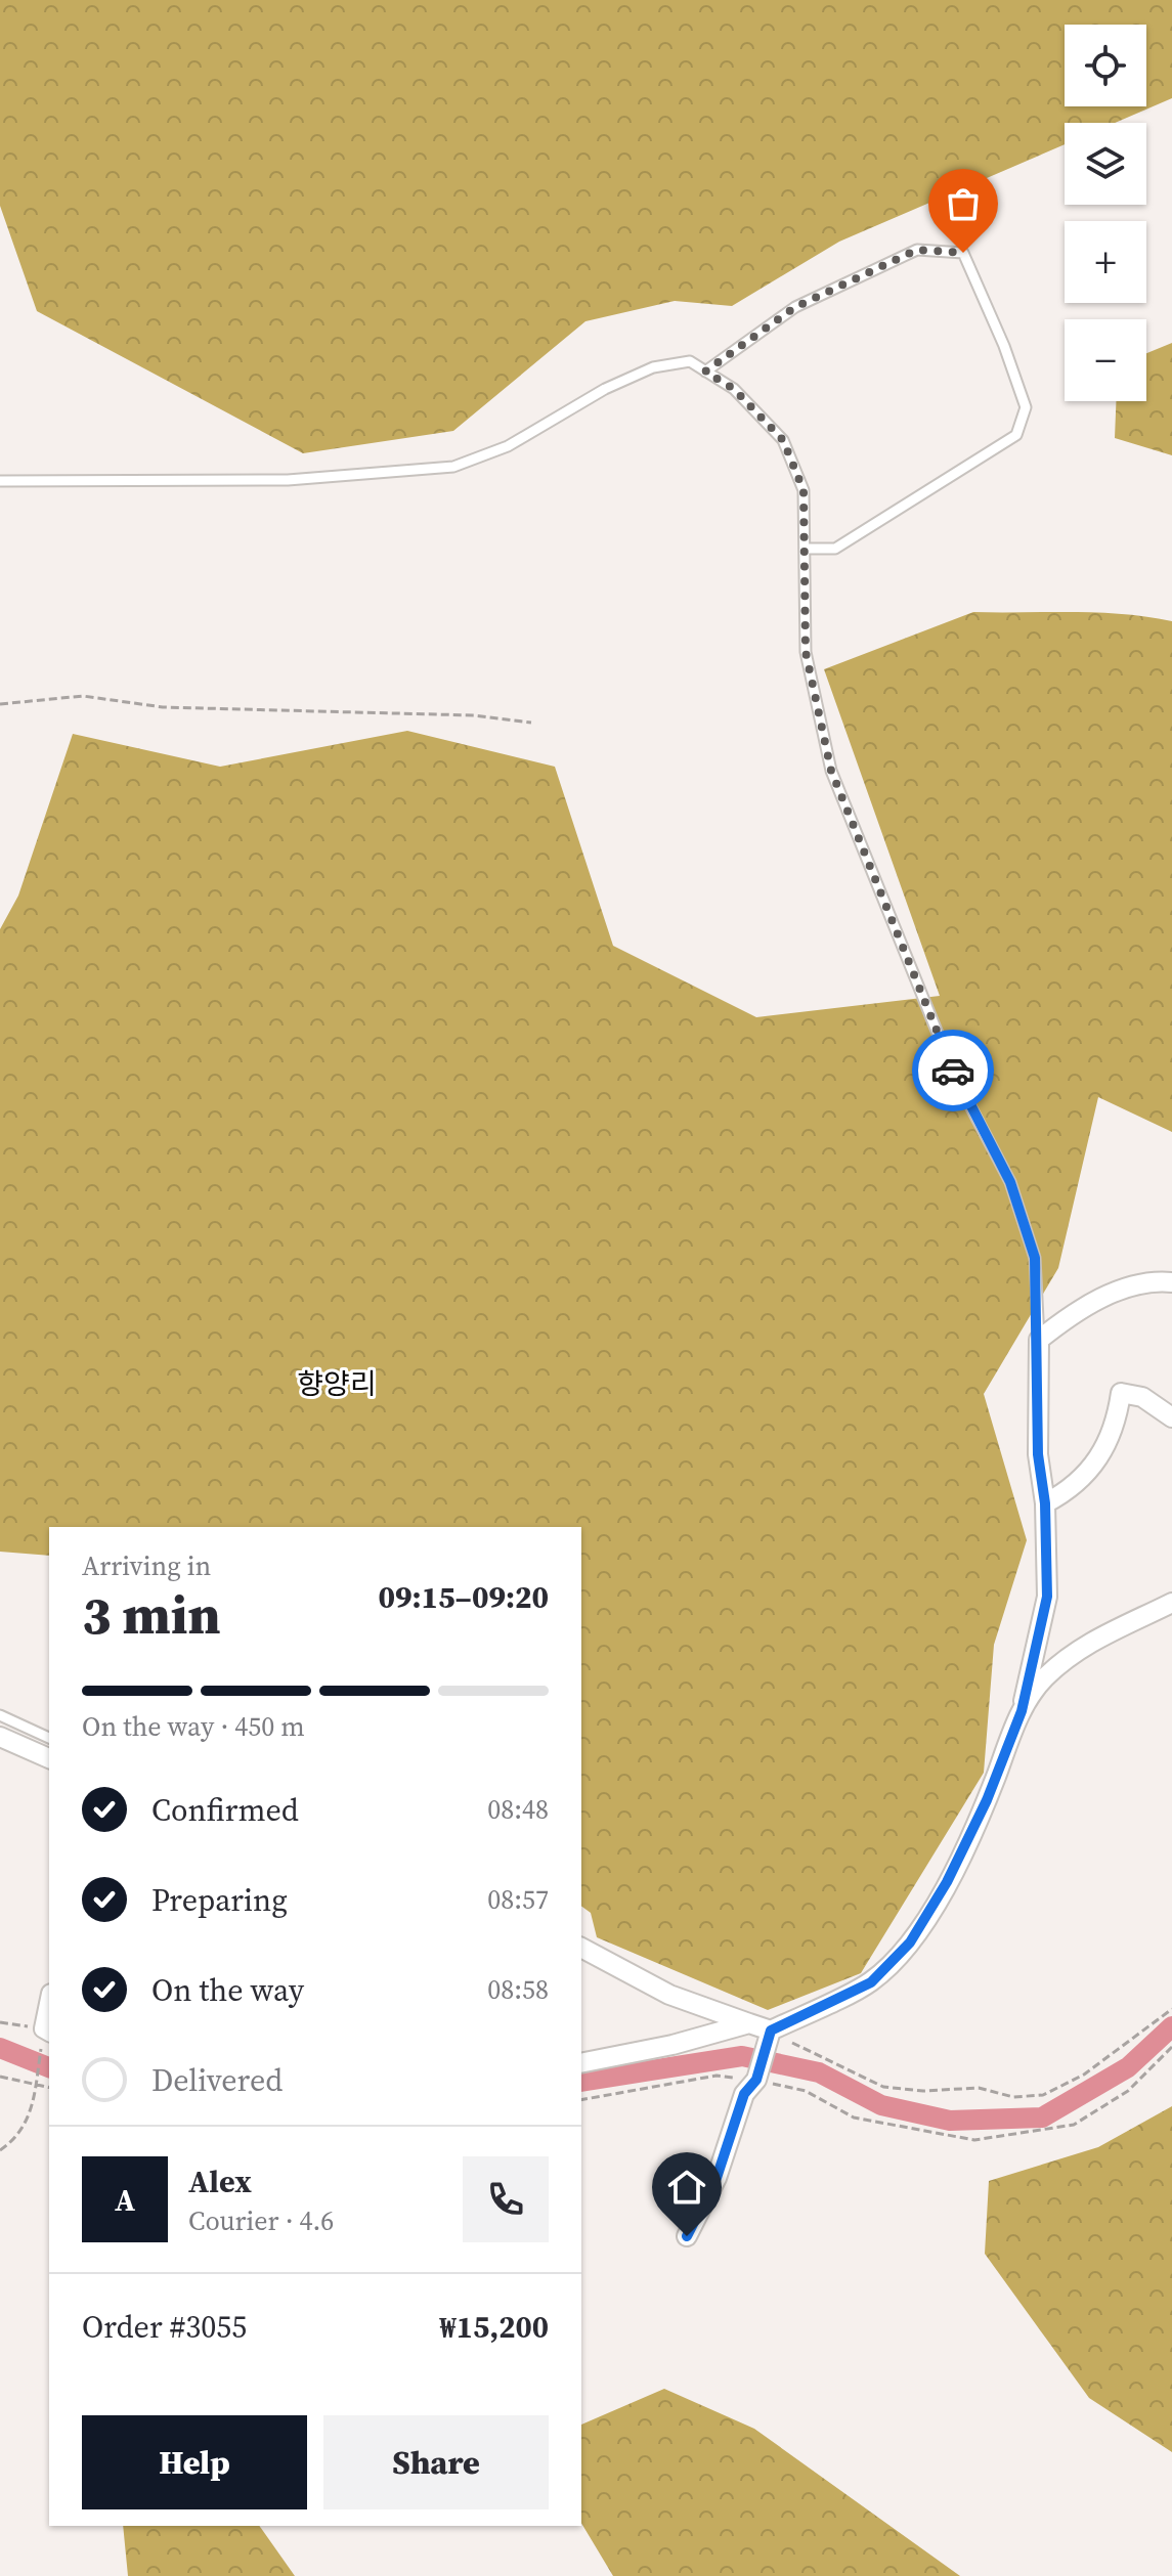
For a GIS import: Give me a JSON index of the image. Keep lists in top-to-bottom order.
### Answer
{
  "districts": ["향양리"],
  "page": {
    "map_buttons": ["+", "−"],
    "heading": ["3 min", "Arriving in", "09:15–09:20"],
    "panel": [
      "Alex",
      "Courier · 4.6",
      "Order #3055",
      "₩15,200"
    ],
    "bar": "On the way · 450 m",
    "list": [
      ["Confirmed", "08:48"],
      ["Preparing", "08:57"],
      ["On the way", "08:58"],
      "Delivered"
    ],
    "round": "A",
    "buttons": ["Help", "Share"]
  }
}
